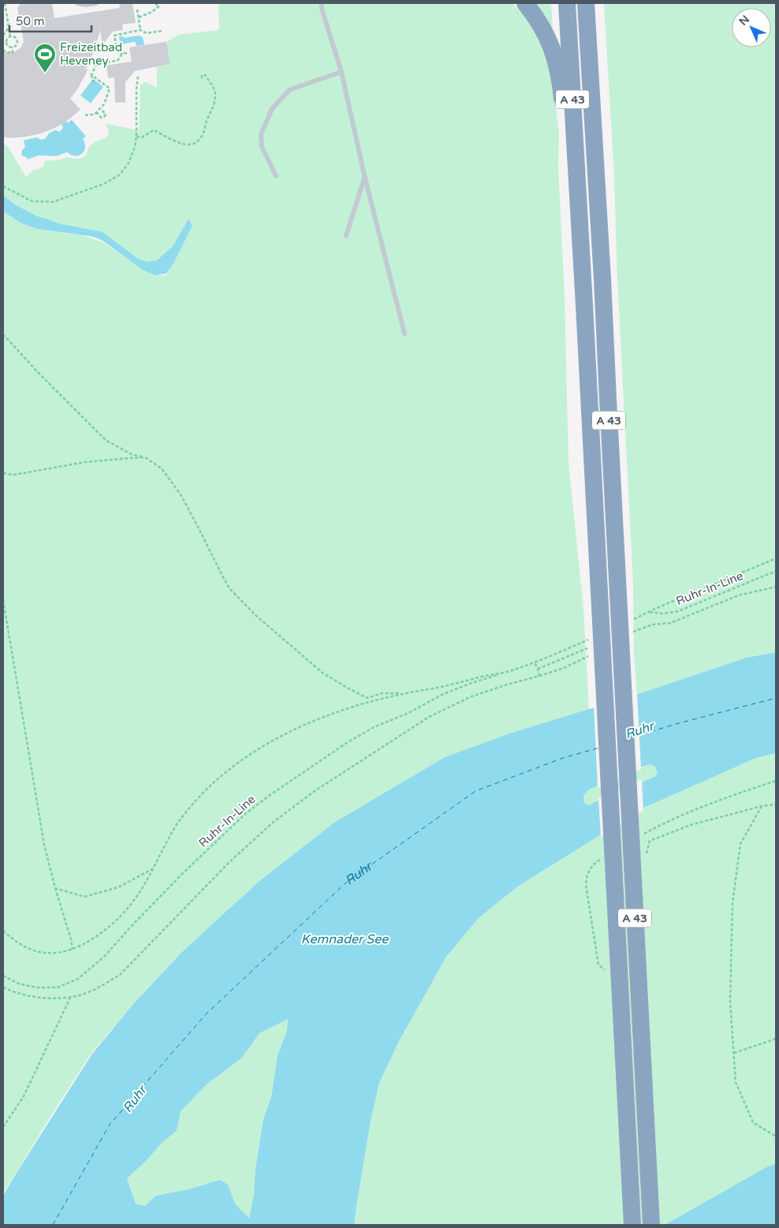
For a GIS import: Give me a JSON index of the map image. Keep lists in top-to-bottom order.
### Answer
{
  "streets": {
    "highway": ["A 43"],
    "path": ["Ruhr-In-Line"]
  },
  "water": ["Ruhr", "Kemnader See"],
  "places": {
    "sports": ["Freizeitbad Heveney"]
  },
  "scale_bar": "50 m",
  "north": "top left"
}
